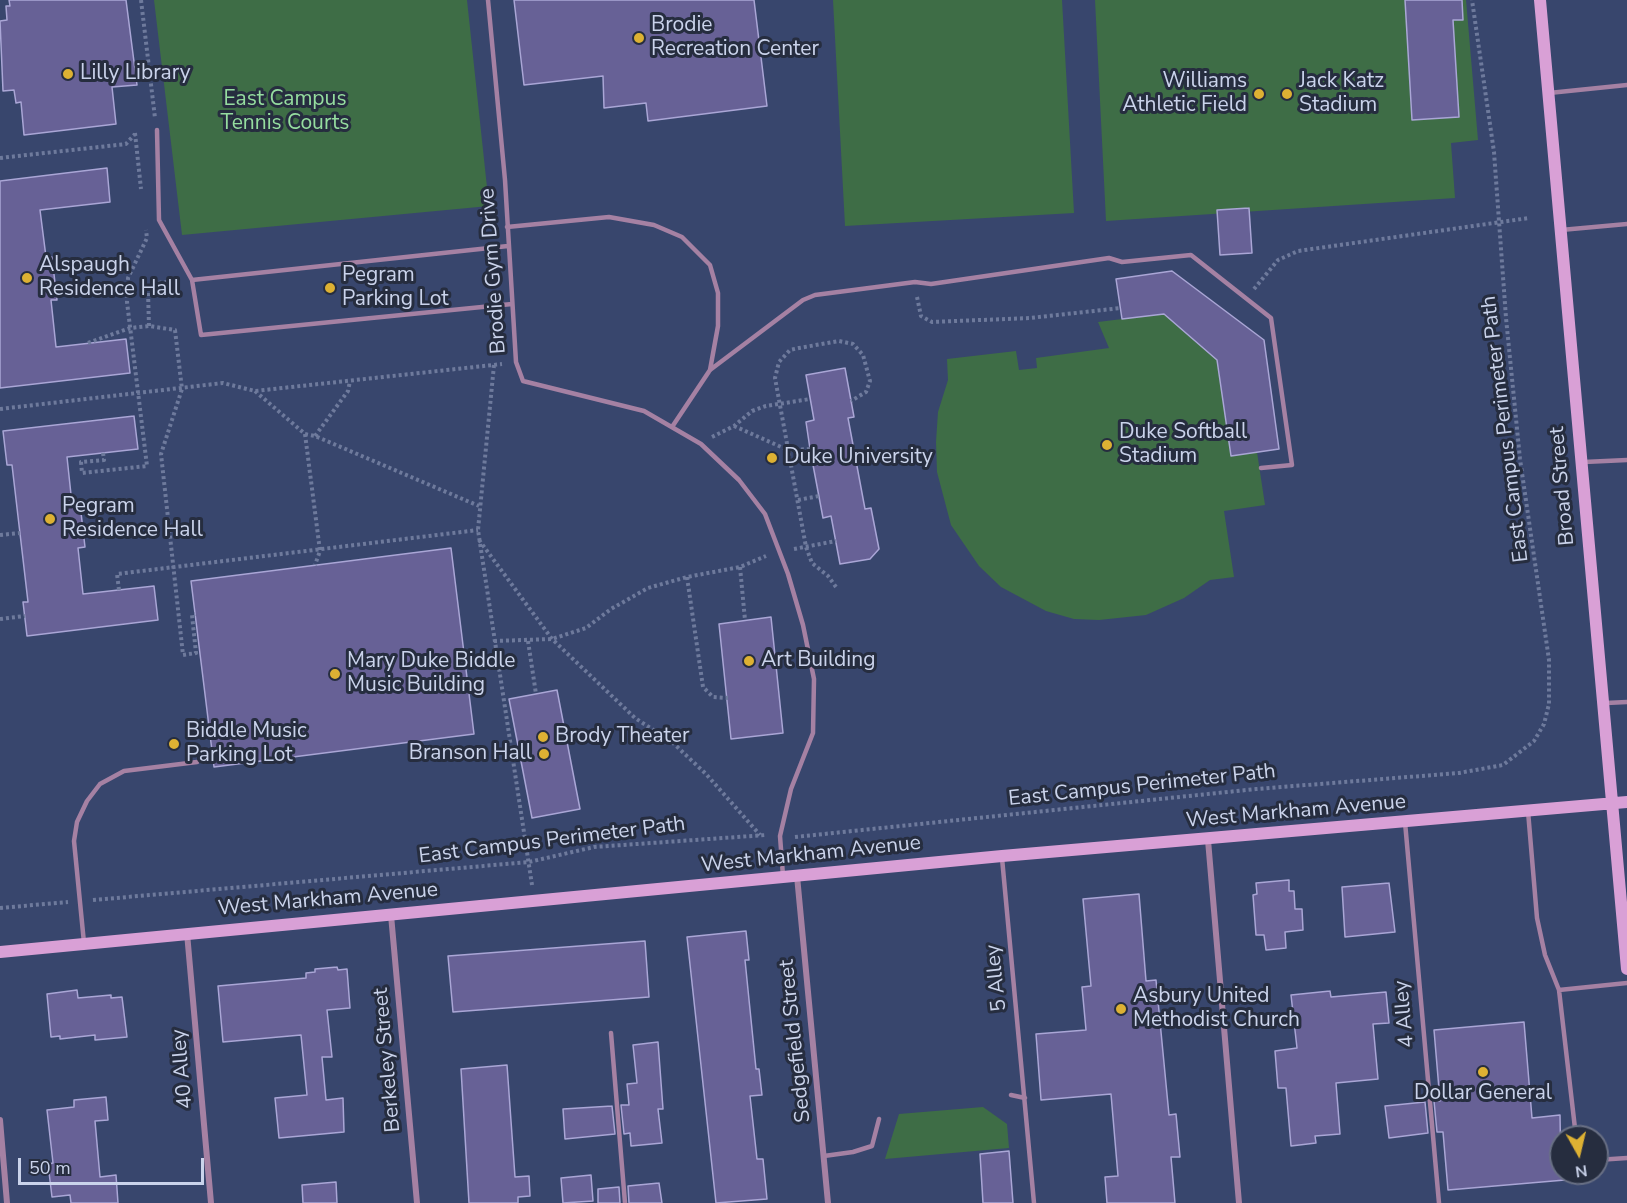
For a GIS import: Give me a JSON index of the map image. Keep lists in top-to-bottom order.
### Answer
{
  "streets": {
    "street": [
      "Broad Street",
      "West Markham Avenue",
      "Sedgefield Street",
      "Berkeley Street",
      "40 Alley"
    ],
    "lane": ["Brodie Gym Drive", "5 Alley", "4 Alley"],
    "path": ["East Campus Perimeter Path"]
  },
  "crossings": [
    ["Brodie Gym Drive", "East Campus Perimeter Path"],
    ["Brodie Gym Drive", "West Markham Avenue"],
    ["Broad Street", "West Markham Avenue"],
    ["West Markham Avenue", "5 Alley"],
    ["West Markham Avenue", "4 Alley"],
    ["West Markham Avenue", "Sedgefield Street"],
    ["West Markham Avenue", "Berkeley Street"],
    ["West Markham Avenue", "40 Alley"]
  ],
  "parks": ["East Campus Tennis Courts"],
  "places": [
    "Brodie Recreation Center",
    "Lilly Library",
    "Williams Athletic Field",
    "Jack Katz Stadium",
    "Alspaugh Residence Hall",
    "Pegram Parking Lot",
    "Duke Softball Stadium",
    "Duke University",
    "Pegram Residence Hall",
    "Art Building",
    "Mary Duke Biddle Music Building",
    "Brody Theater",
    "Biddle Music Parking Lot",
    "Branson Hall",
    "Asbury United Methodist Church",
    "Dollar General"
  ],
  "scale_bar": "50 m",
  "north": "bottom"
}
